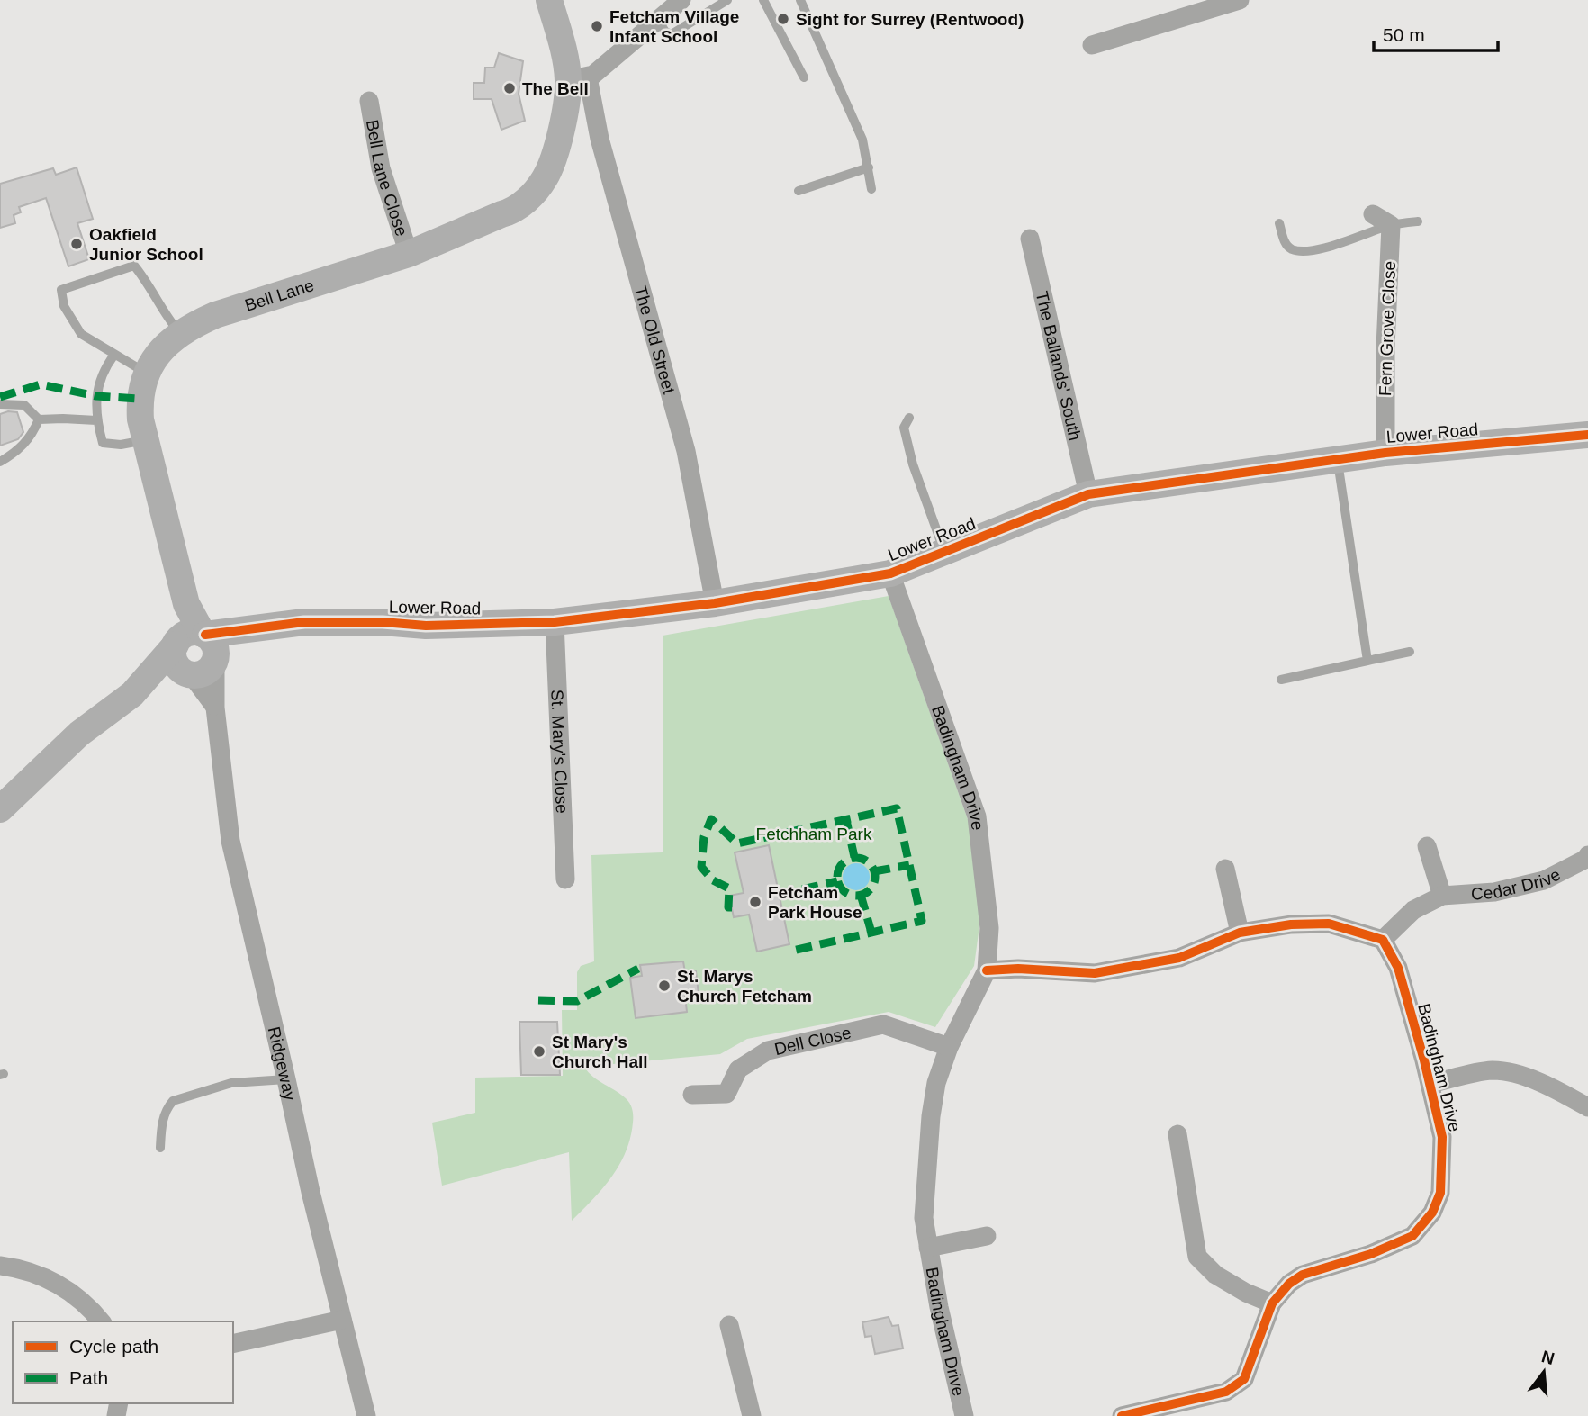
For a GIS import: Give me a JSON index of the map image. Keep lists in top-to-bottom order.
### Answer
{
  "streets": {
    "street": [
      "Bell Lane Close",
      "Bell Lane",
      "Fern Grove Close",
      "The Old Street",
      "The Ballands' South",
      "Lower Road",
      "St. Mary's Close",
      "Badingham Drive",
      "Cedar Drive",
      "Dell Close",
      "Ridgeway"
    ]
  },
  "crossings": [
    ["Bell Lane Close", "Bell Lane"],
    ["Bell Lane", "The Old Street"],
    ["Bell Lane", "Lower Road"],
    ["Bell Lane", "Ridgeway"],
    ["Fern Grove Close", "Lower Road"],
    ["The Old Street", "Lower Road"],
    ["The Ballands' South", "Lower Road"],
    ["Lower Road", "St. Mary's Close"],
    ["Lower Road", "Badingham Drive"],
    ["Lower Road", "Ridgeway"],
    ["Badingham Drive", "Cedar Drive"],
    ["Badingham Drive", "Dell Close"]
  ],
  "parks": ["Fetchham Park"],
  "places": [
    "Sight for Surrey (Rentwood)",
    "Fetcham Village Infant School",
    "The Bell",
    "Oakfield Junior School",
    "Fetcham Park House",
    "St. Marys Church Fetcham",
    "St Mary's Church Hall"
  ],
  "legend": ["Cycle path", "Path"],
  "scale_bar": "50 m",
  "north": "top"
}
